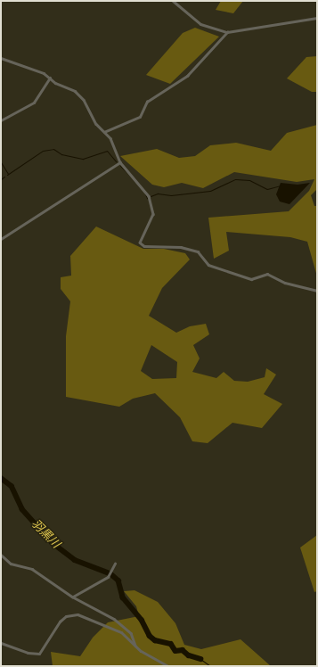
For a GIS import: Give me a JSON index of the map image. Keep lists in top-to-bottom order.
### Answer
{
  "water": ["羽黒川"]
}
